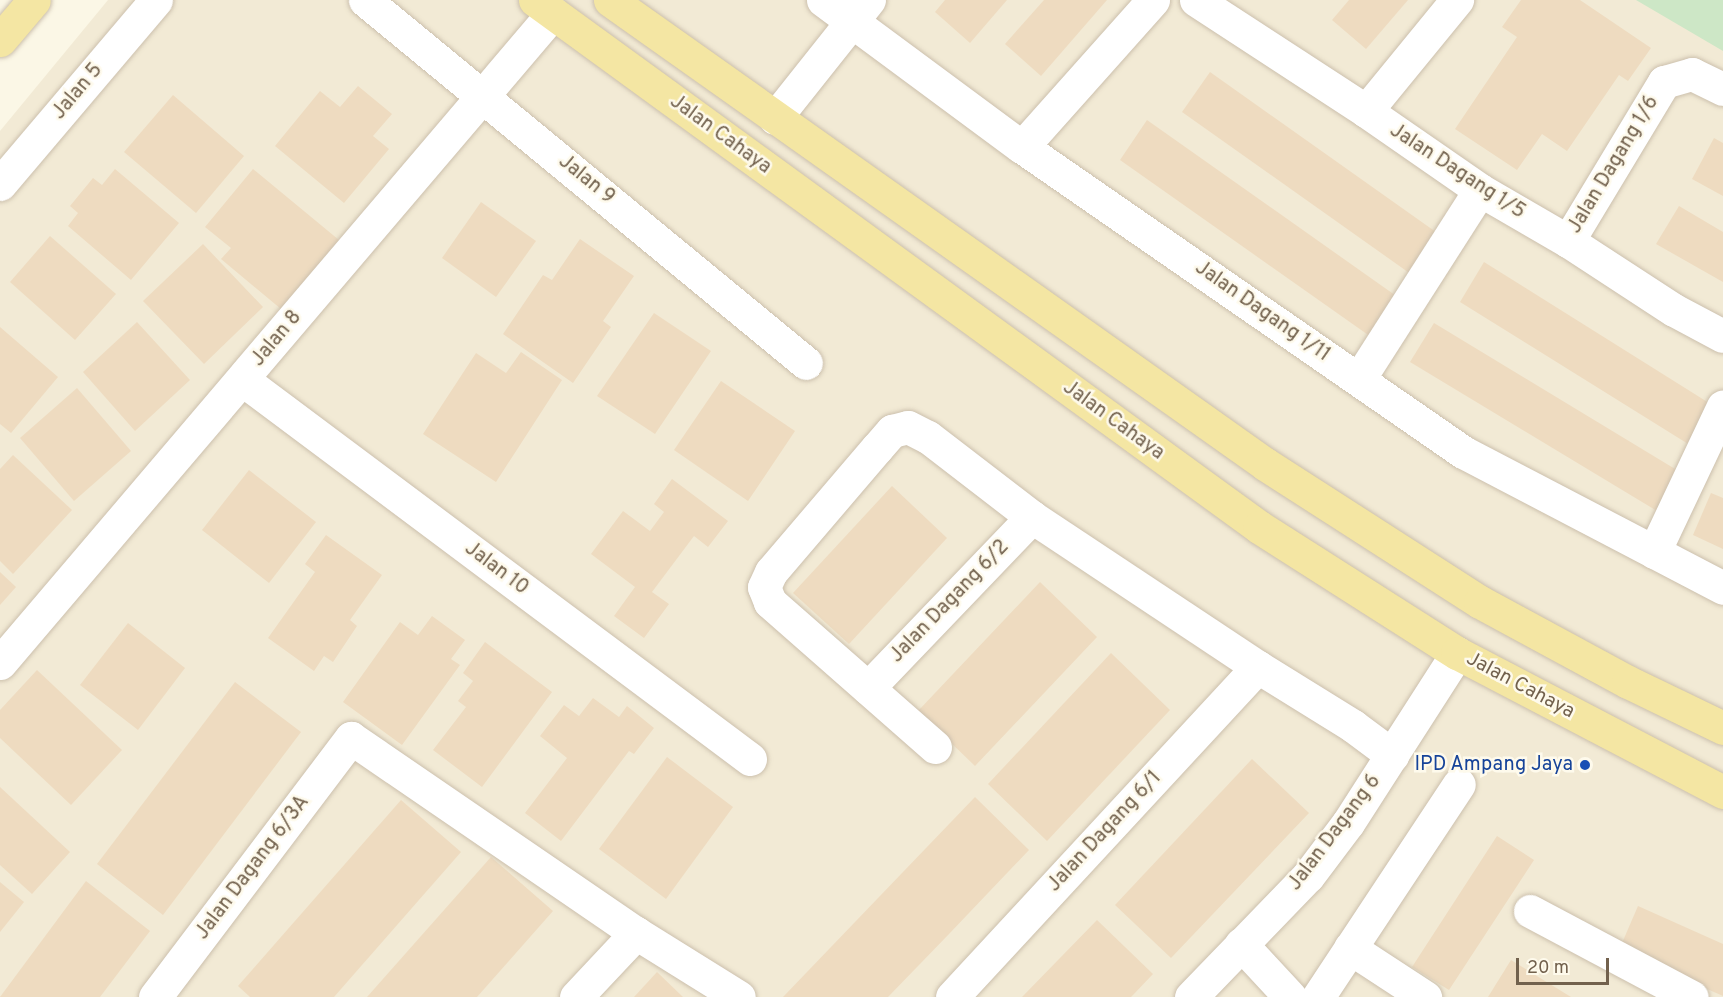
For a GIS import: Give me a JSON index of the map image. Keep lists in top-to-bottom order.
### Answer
{
  "streets": {
    "main road": ["Jalan Cahaya"],
    "street": [
      "Jalan 5",
      "Jalan Dagang 1/6",
      "Jalan Dagang 1/5",
      "Jalan 9",
      "Jalan Dagang 1/11",
      "Jalan 8",
      "Jalan 10",
      "Jalan Dagang 6/2",
      "Jalan Dagang 6/1",
      "Jalan Dagang 6",
      "Jalan Dagang 6/3A"
    ]
  },
  "crossings": [
    ["Jalan Cahaya", "Jalan 8"],
    ["Jalan Cahaya", "Jalan Dagang 6"],
    ["Jalan Dagang 1/6", "Jalan Dagang 1/5"],
    ["Jalan 9", "Jalan 8"],
    ["Jalan 8", "Jalan 10"]
  ],
  "places": ["IPD Ampang Jaya"],
  "scale_bar": "20 m"
}
